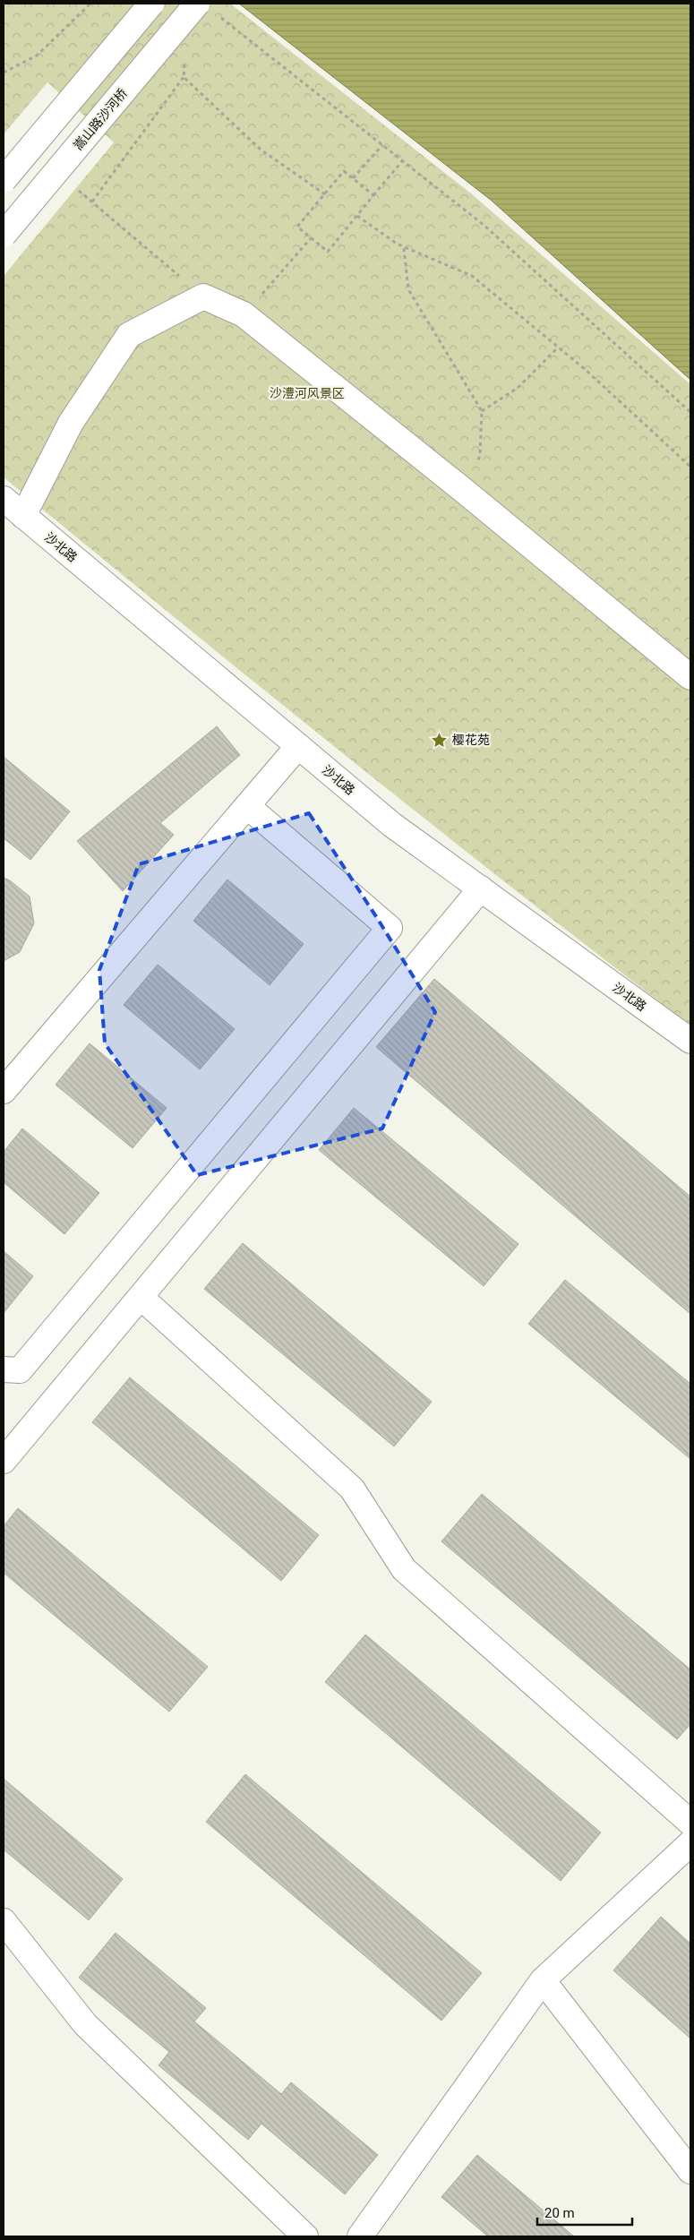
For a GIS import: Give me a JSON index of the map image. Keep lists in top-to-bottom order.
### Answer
{
  "streets": {
    "street": ["嵩山路沙河桥", "沙北路"]
  },
  "parks": ["沙澧河风景区"],
  "places": {
    "place": ["樱花苑"]
  },
  "scale_bar": "20 m"
}
